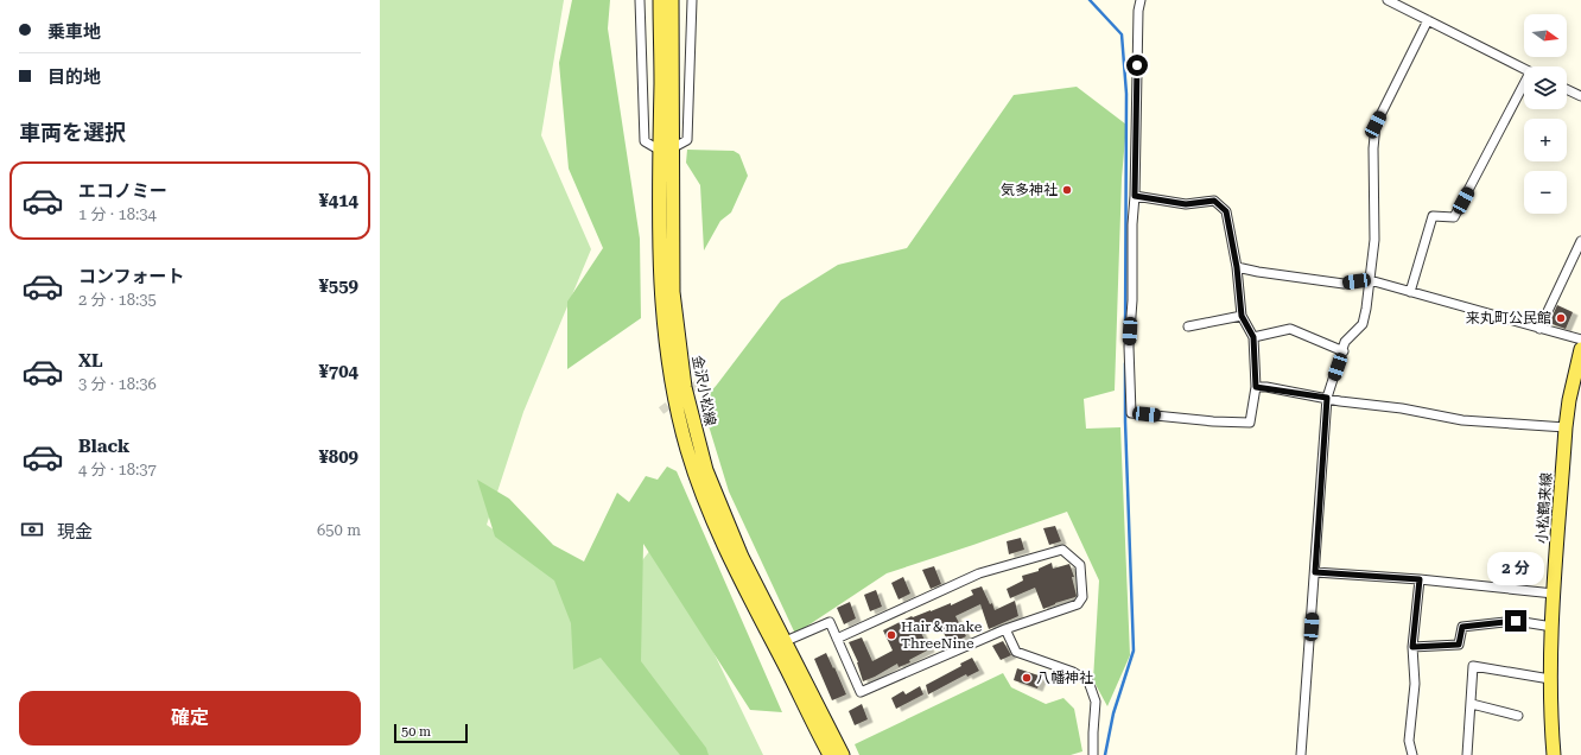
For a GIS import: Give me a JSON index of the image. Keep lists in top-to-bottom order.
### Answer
{
  "streets": {
    "main road": ["金沢小松線", "小松鶴来線"]
  },
  "places": [
    "気多神社",
    "来丸町公民館",
    "Hair＆make ThreeNine",
    "八幡神社"
  ],
  "scale_bar": "50 m",
  "north": "right",
  "page": {
    "banner": ["乗車地", "目的地"],
    "map_buttons": ["+", "−"],
    "heading": "車両を選択",
    "list": [
      {
        "name": "エコノミー",
        "note": "1 分 · 18:34",
        "value": "¥414"
      },
      {
        "name": "コンフォート",
        "note": "2 分 · 18:35",
        "value": "¥559"
      },
      {
        "name": "XL",
        "note": "3 分 · 18:36",
        "value": "¥704"
      },
      {
        "name": "Black",
        "note": "4 分 · 18:37",
        "value": "¥809"
      }
    ],
    "pay": ["現金", "650 m"],
    "bubble": "2 分",
    "buttons": "確定",
    "scale": "50 m"
  }
}
